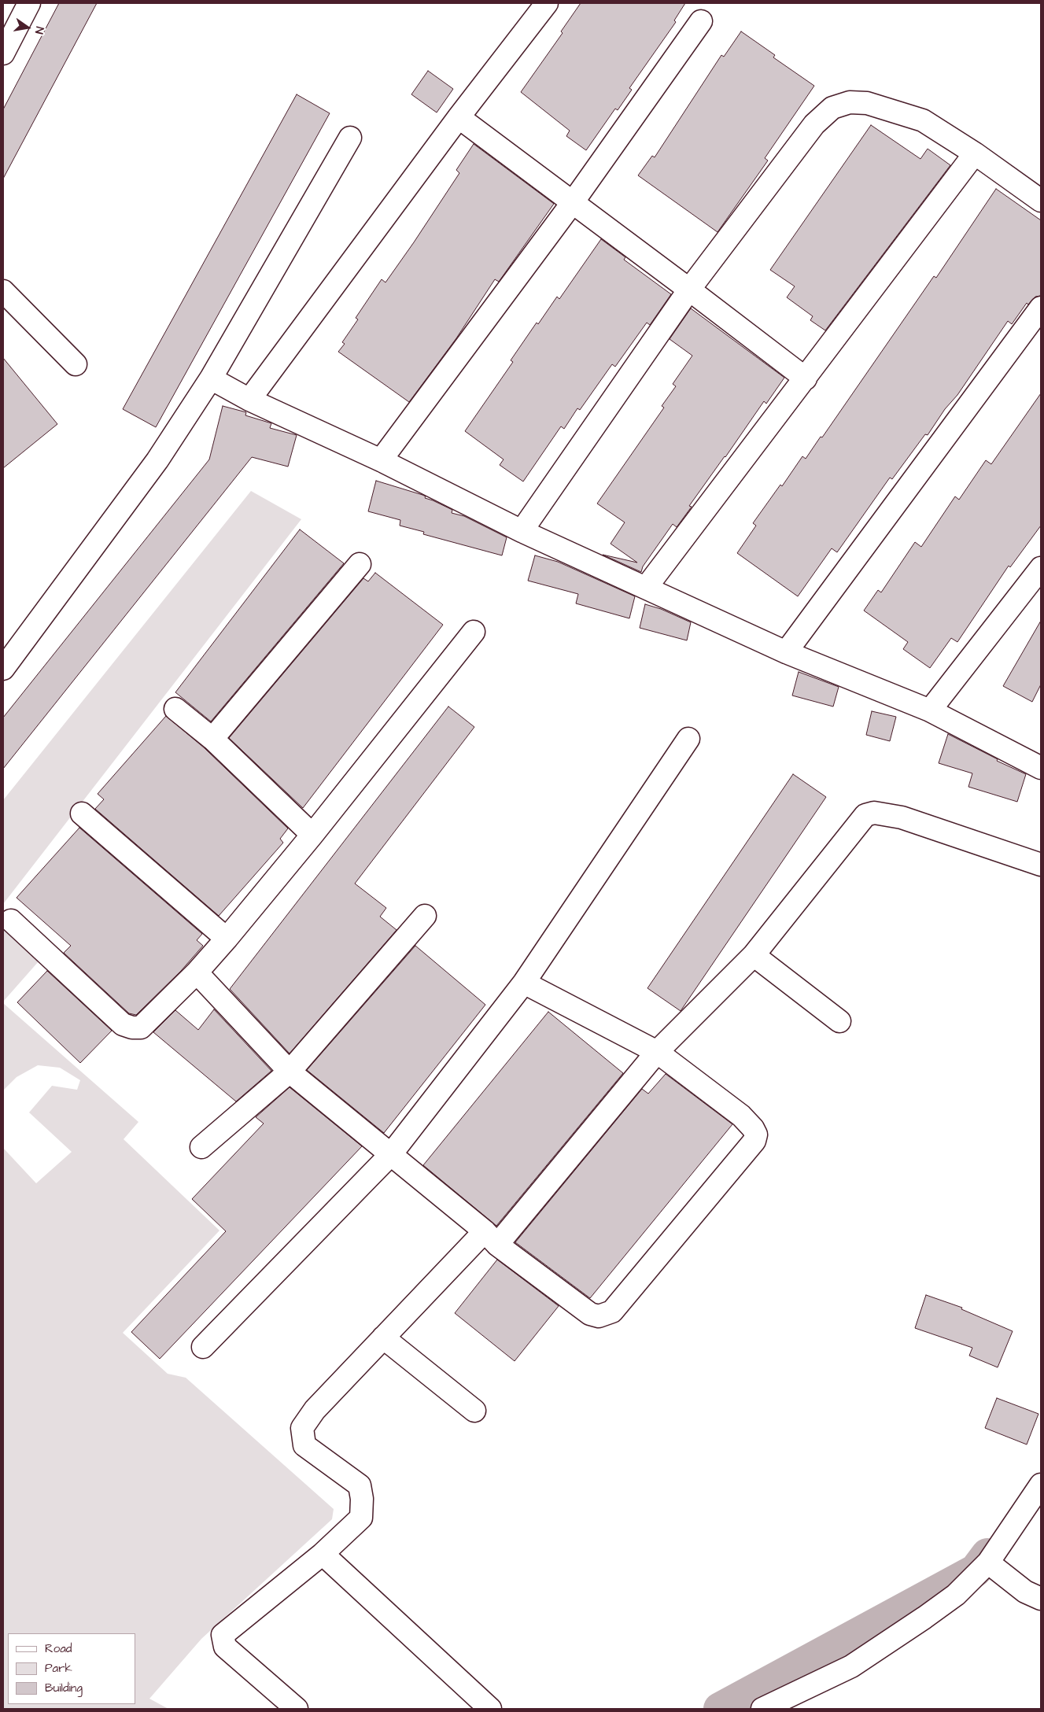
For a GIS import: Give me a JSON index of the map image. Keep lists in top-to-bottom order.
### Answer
{
  "legend": ["Road", "Park", "Building"],
  "north": "right"
}
